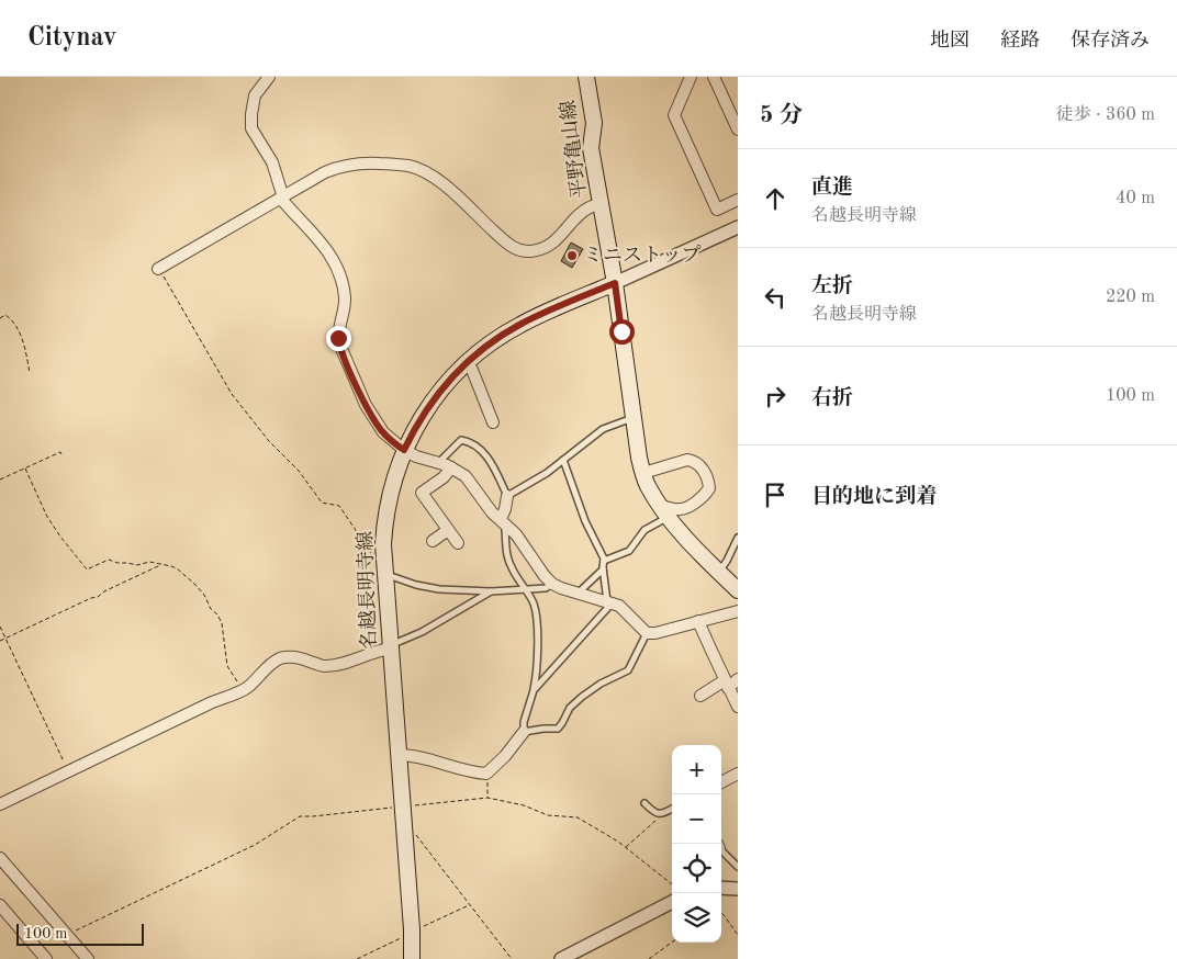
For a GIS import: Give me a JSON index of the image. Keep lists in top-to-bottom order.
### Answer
{
  "streets": {
    "main road": ["平野亀山線", "名越長明寺線"]
  },
  "crossings": [
    ["平野亀山線", "名越長明寺線"]
  ],
  "places": ["ミニストップ"],
  "scale_bar": "100 m",
  "page": {
    "header": "Citynav",
    "nav": ["地図", "経路", "保存済み"],
    "heading": ["5 分", "徒歩 · 360 m"],
    "list": [
      ["直進", "名越長明寺線", "40 m"],
      ["左折", "名越長明寺線", "220 m"],
      ["右折", "100 m"],
      "目的地に到着"
    ],
    "map_buttons": ["+", "−"],
    "scale": "100 m"
  }
}
